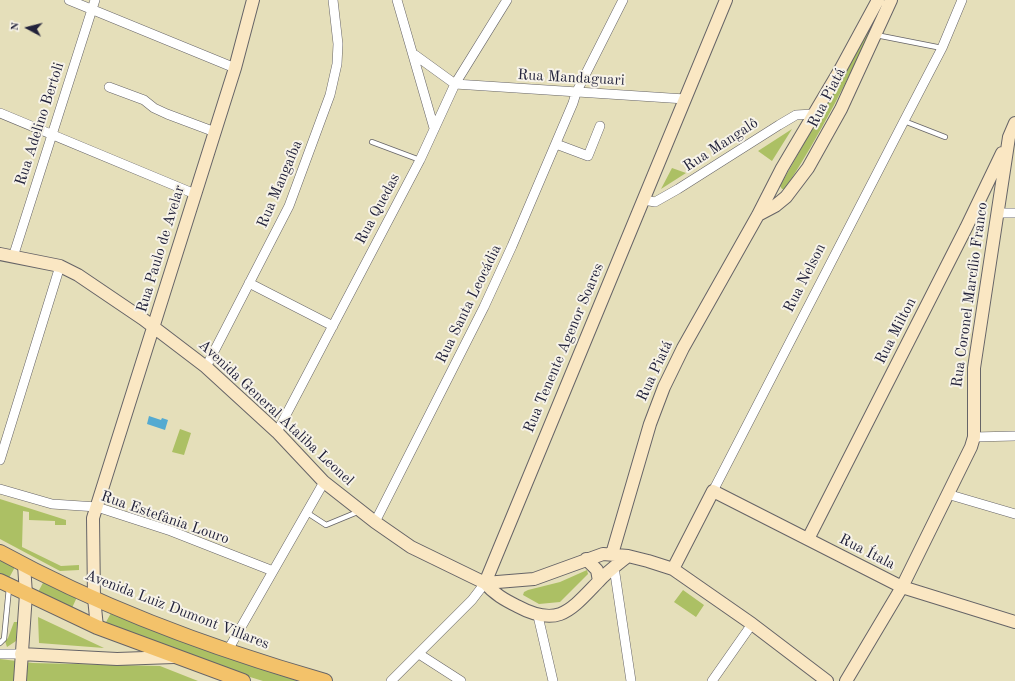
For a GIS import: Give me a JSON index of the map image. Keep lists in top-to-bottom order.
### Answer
{
  "streets": {
    "main road": [
      "Rua Piatá",
      "Rua Paulo de Avelar",
      "Rua Nelson",
      "Rua Coronel Marcílio Franco",
      "Rua Milton",
      "Rua Tenente Agenor Soares",
      "Avenida General Ataliba Leonel",
      "Rua Ítala",
      "Avenida Luiz Dumont Villares"
    ],
    "street": [
      "Rua Mandaguari",
      "Rua Adelino Bertoli",
      "Rua Mangalô",
      "Rua Mangaíba",
      "Rua Quedas",
      "Rua Santa Leocádia",
      "Rua Estefânia Louro"
    ]
  },
  "crossings": [
    ["Rua Mandaguari", "Rua Quedas"],
    ["Rua Mandaguari", "Rua Santa Leocádia"],
    ["Rua Mandaguari", "Rua Tenente Agenor Soares"],
    ["Rua Piatá", "Rua Mangalô"],
    ["Rua Adelino Bertoli", "Avenida General Ataliba Leonel"],
    ["Rua Mangalô", "Rua Tenente Agenor Soares"],
    ["Rua Mangaíba", "Avenida General Ataliba Leonel"],
    ["Rua Quedas", "Avenida General Ataliba Leonel"],
    ["Rua Paulo de Avelar", "Avenida General Ataliba Leonel"],
    ["Rua Paulo de Avelar", "Rua Estefânia Louro"],
    ["Rua Paulo de Avelar", "Avenida Luiz Dumont Villares"],
    ["Rua Nelson", "Rua Ítala"],
    ["Rua Coronel Marcílio Franco", "Rua Milton"],
    ["Rua Coronel Marcílio Franco", "Rua Ítala"],
    ["Rua Santa Leocádia", "Avenida General Ataliba Leonel"],
    ["Rua Milton", "Rua Ítala"],
    ["Rua Tenente Agenor Soares", "Avenida General Ataliba Leonel"]
  ],
  "north": "left"
}
